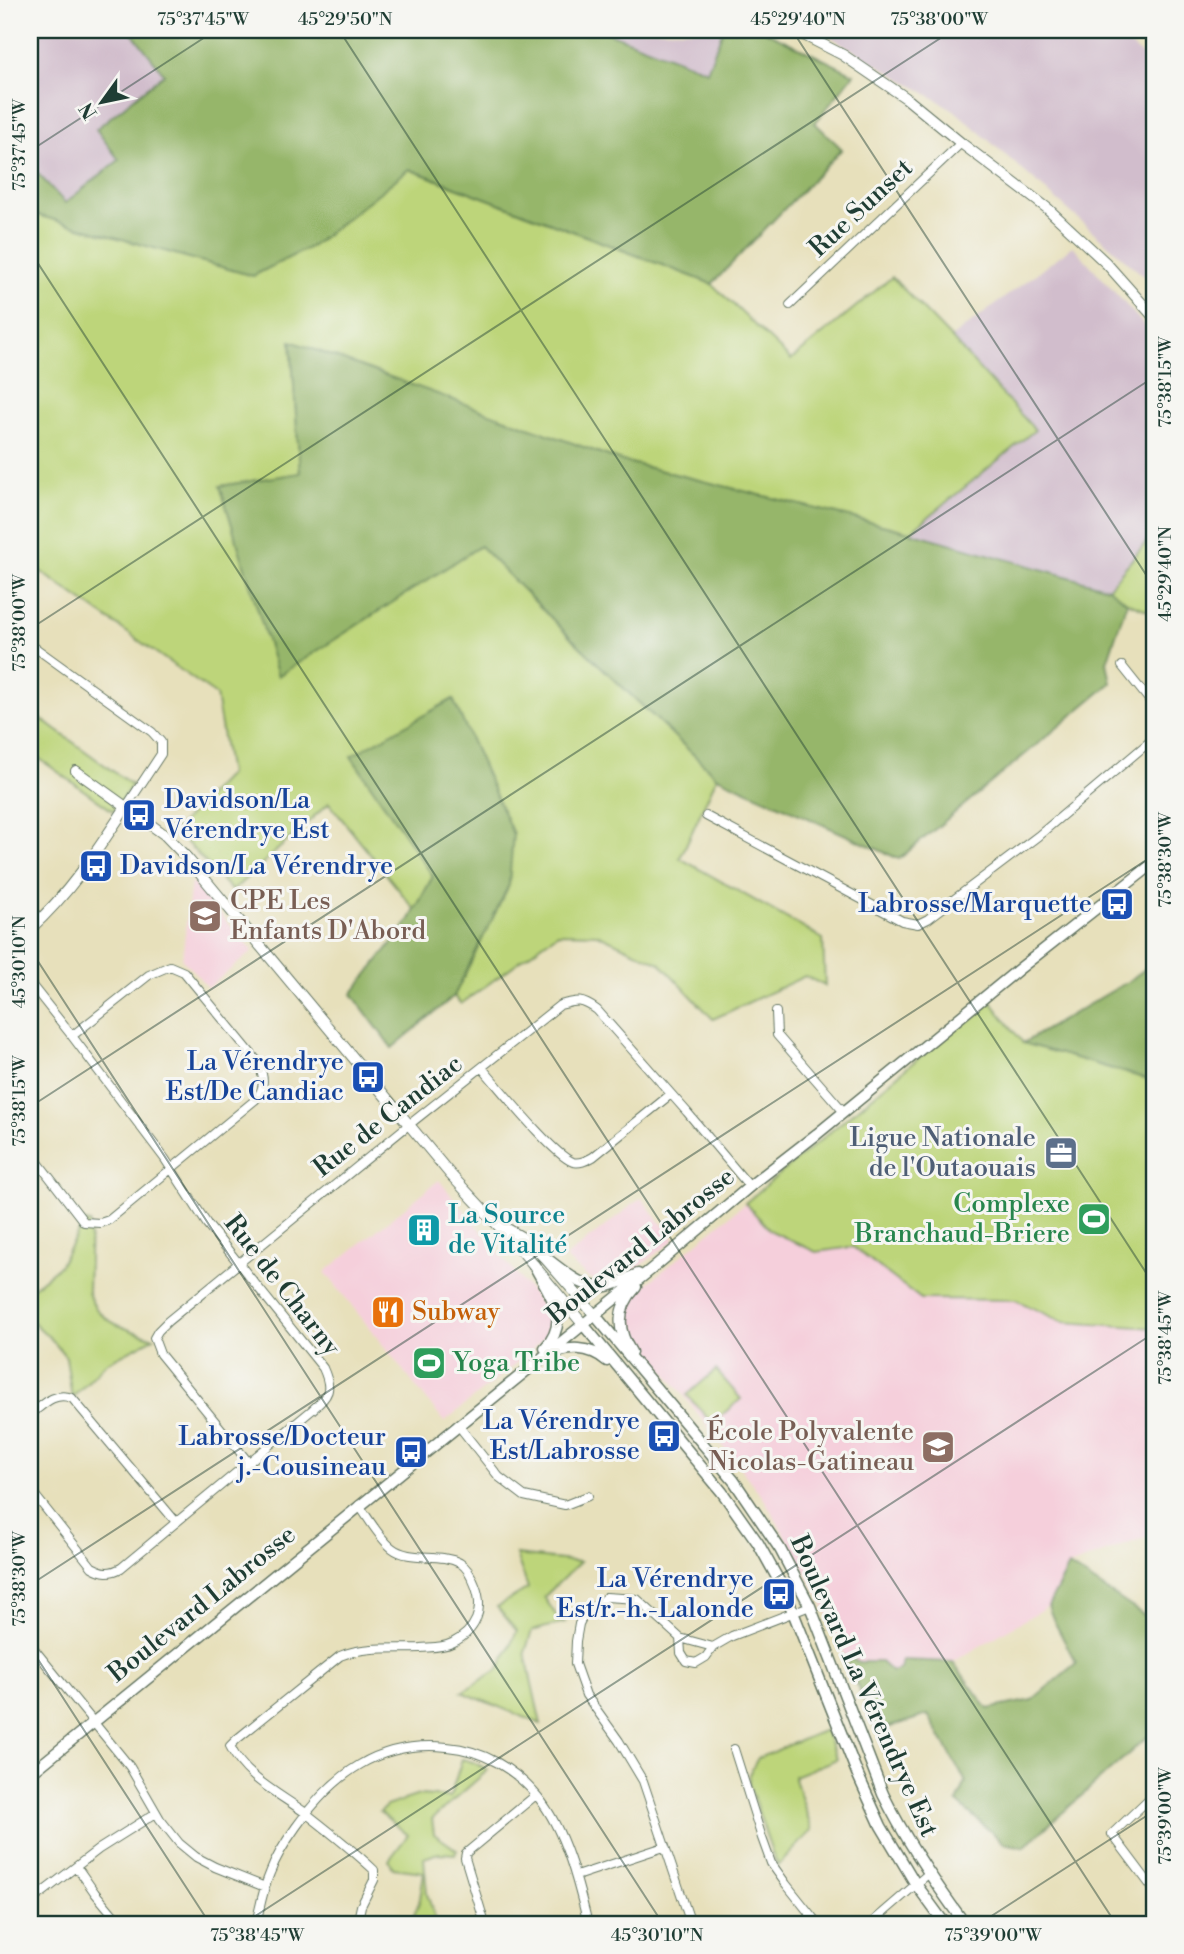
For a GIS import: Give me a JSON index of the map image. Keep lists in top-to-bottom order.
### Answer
{
  "streets": {
    "main road": ["Boulevard Labrosse", "Boulevard La Vérendrye Est"],
    "street": ["Rue Sunset", "Rue de Candiac", "Rue de Charny"]
  },
  "crossings": [
    ["Rue de Candiac", "Boulevard Labrosse"],
    ["Rue de Candiac", "Rue de Charny"],
    ["Rue de Candiac", "Boulevard La Vérendrye Est"],
    ["Boulevard Labrosse", "Boulevard La Vérendrye Est"]
  ],
  "places": {
    "bus stop": [
      "Davidson/La Vérendrye Est",
      "Davidson/La Vérendrye",
      "Labrosse/Marquette",
      "La Vérendrye Est/De Candiac",
      "La Vérendrye Est/Labrosse",
      "Labrosse/Docteur j.-Cousineau",
      "La Vérendrye Est/r.-h.-Lalonde"
    ],
    "school or university": ["CPE Les Enfants D'Abord", "École Polyvalente Nicolas-Gatineau"],
    "office": ["Ligue Nationale de l'Outaouais"],
    "sports": ["Complexe Branchaud-Briere", "Yoga Tribe"],
    "building": ["La Source de Vitalité"],
    "restaurant": ["Subway"]
  },
  "north": "bottom left",
  "coordinates": [
    "75°37'45\"W",
    "45°29'50\"N",
    "45°29'40\"N",
    "75°38'00\"W",
    "75°38'15\"W",
    "75°38'30\"W",
    "45°30'10\"N",
    "75°38'45\"W",
    "75°39'00\"W"
  ]
}
